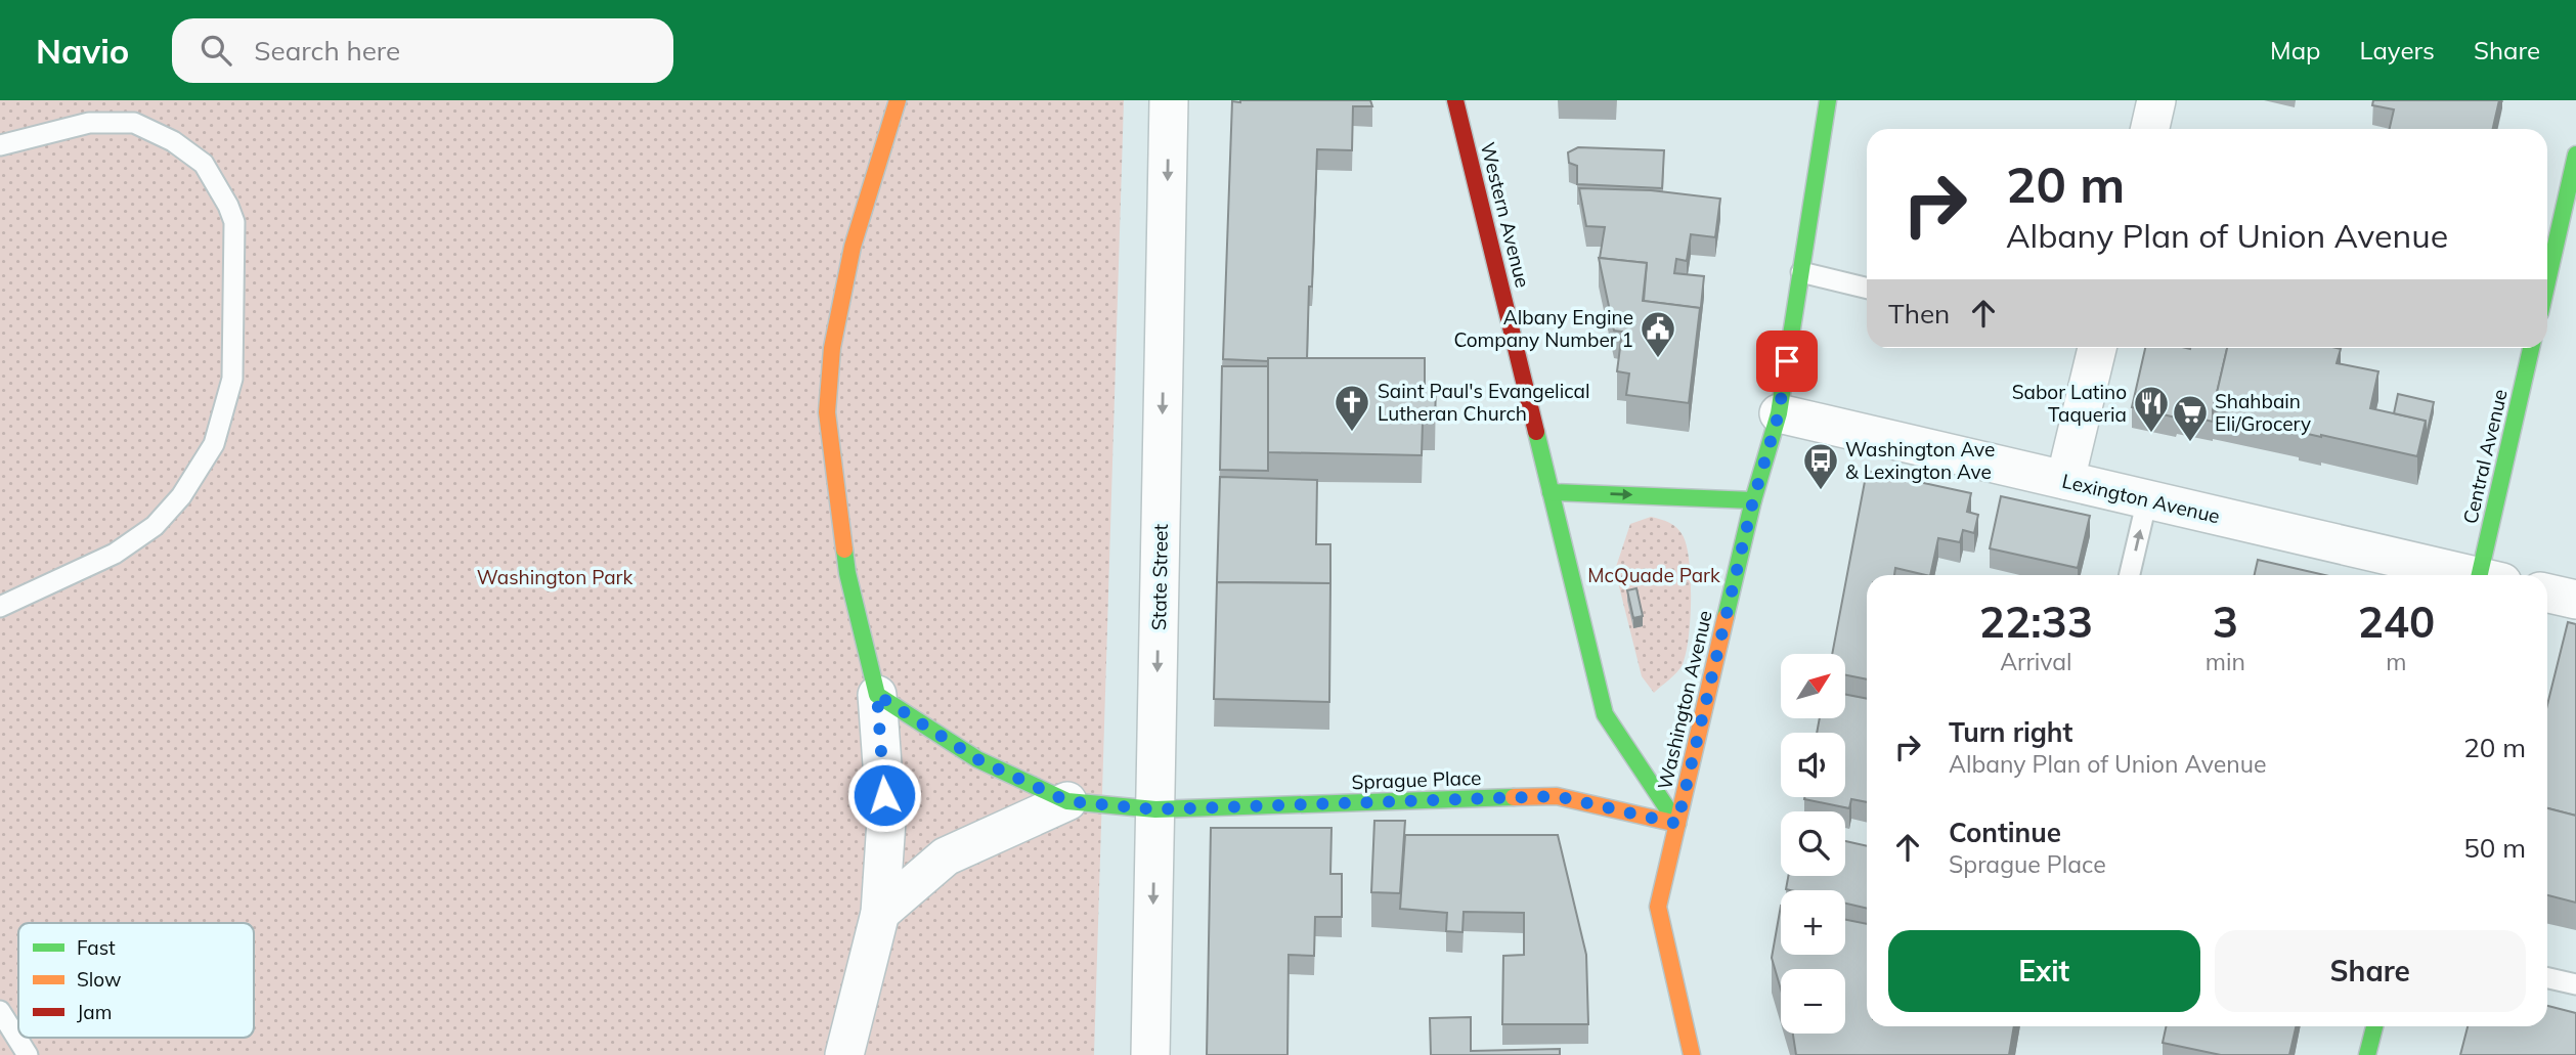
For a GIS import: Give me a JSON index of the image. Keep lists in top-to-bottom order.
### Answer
{
  "streets": {
    "street": [
      "Western Avenue",
      "Central Avenue",
      "Lexington Avenue",
      "State Street",
      "Washington Avenue",
      "Sprague Place"
    ]
  },
  "crossings": [
    ["Western Avenue", "Washington Avenue"],
    ["Western Avenue", "Sprague Place"],
    ["Lexington Avenue", "Washington Avenue"],
    ["State Street", "Sprague Place"],
    ["Washington Avenue", "Sprague Place"]
  ],
  "parks": ["McQuade Park", "Washington Park"],
  "places": {
    "public building": ["Albany Engine Company Number 1"],
    "church": ["Saint Paul's Evangelical Lutheran Church"],
    "restaurant": ["Sabor Latino Taqueria"],
    "supermarket": ["Shahbain Eli/Grocery"],
    "bus stop": ["Washington Ave & Lexington Ave"]
  },
  "legend": ["Fast", "Slow", "Jam"],
  "north": "top right",
  "page": {
    "header": "Navio",
    "search": "Search here",
    "nav": ["Map", "Layers", "Share"],
    "turn": ["20 m", "Albany Plan of Union Avenue"],
    "then": "Then",
    "eta": [
      "22:33",
      "Arrival",
      "3",
      "min",
      "240",
      "m"
    ],
    "map_buttons": ["+", "−"],
    "list": [
      {
        "name": "Turn right",
        "note": "Albany Plan of Union Avenue",
        "value": "20 m"
      },
      {
        "name": "Continue",
        "note": "Sprague Place",
        "value": "50 m"
      }
    ],
    "buttons": ["Exit", "Share"]
  }
}
